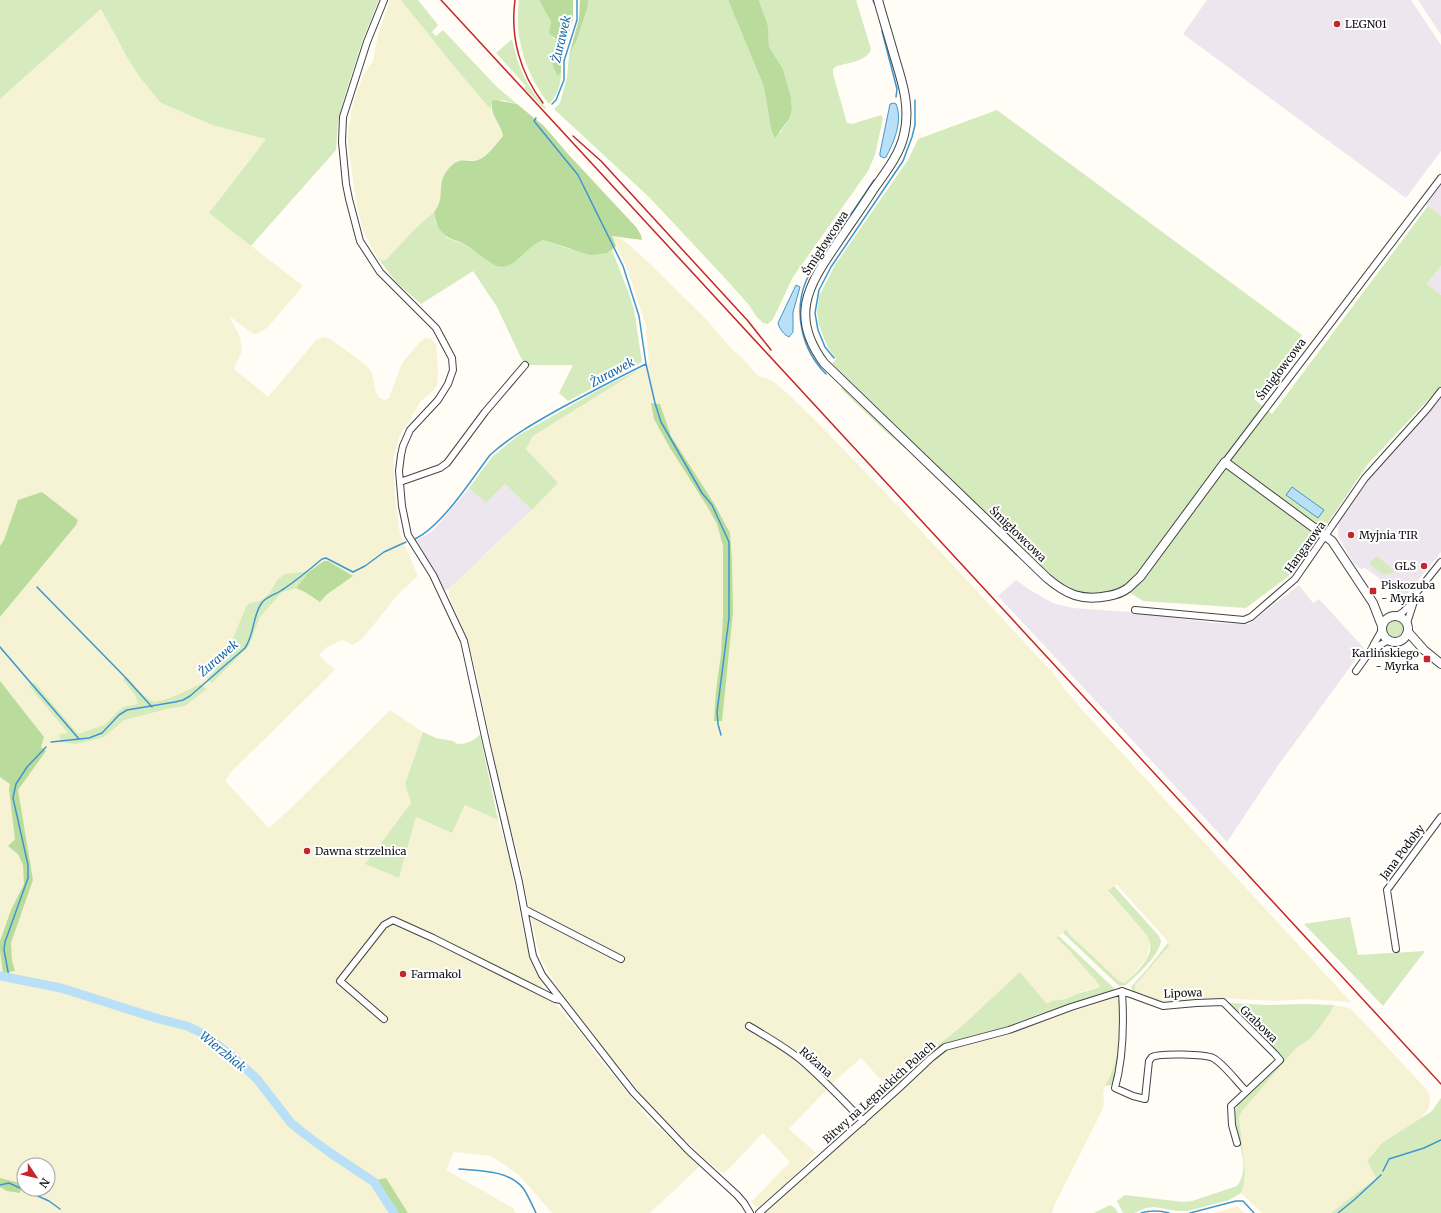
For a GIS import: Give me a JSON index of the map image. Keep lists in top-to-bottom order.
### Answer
{
  "streets": {
    "street": [
      "Śmigłowcowa",
      "Hangarowa",
      "Jana Podoby",
      "Lipowa",
      "Grabowa",
      "Różana",
      "Bitwy na Legnickich Polach"
    ]
  },
  "crossings": [
    ["Lipowa", "Grabowa"],
    ["Lipowa", "Bitwy na Legnickich Polach"],
    ["Różana", "Bitwy na Legnickich Polach"]
  ],
  "water": ["Żurawek", "Wierzbiak"],
  "places": {
    "other": [
      "LEGN01",
      "Myjnia TIR",
      "GLS",
      "Dawna strzelnica",
      "Farmakol"
    ],
    "transit": ["Piskozuba - Myrka", "Karlińskiego - Myrka"]
  },
  "north": "bottom right"
}
